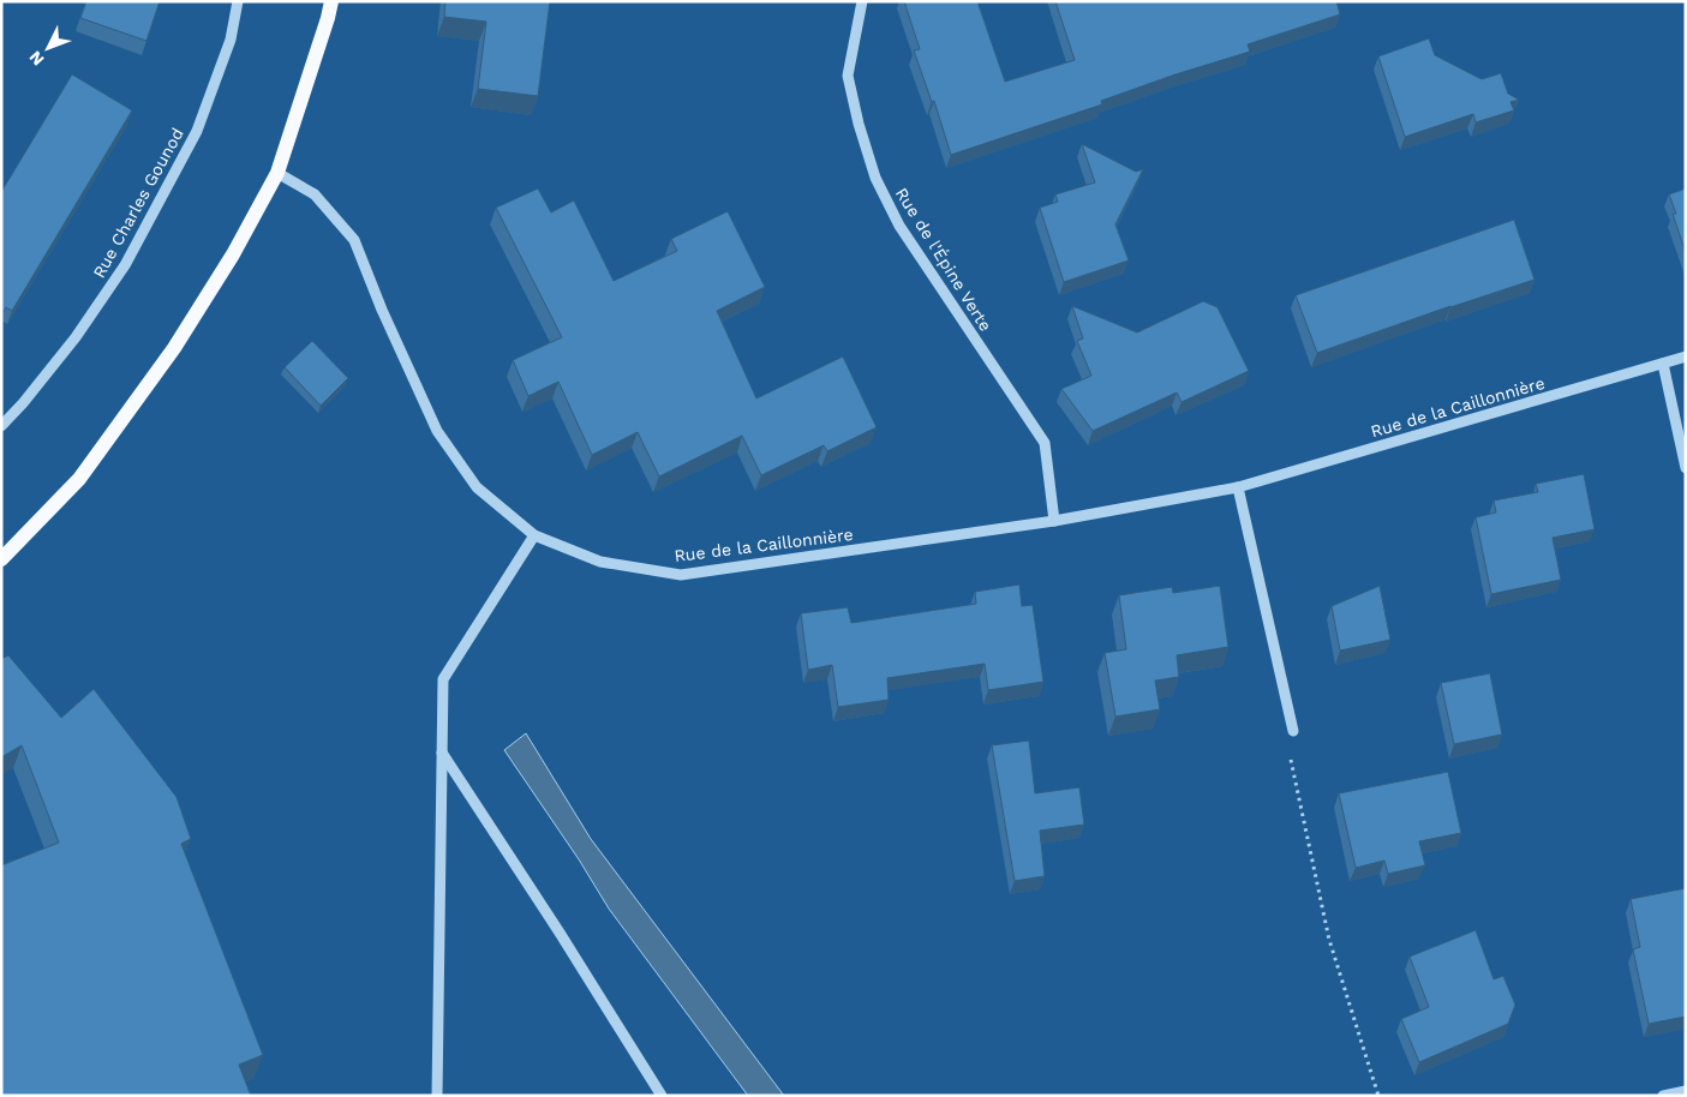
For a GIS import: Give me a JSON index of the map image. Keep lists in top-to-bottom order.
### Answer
{
  "streets": {
    "street": ["Rue Charles Gounod", "Rue de l'Épine Verte", "Rue de la Caillonnière"]
  },
  "crossings": [
    ["Rue de l'Épine Verte", "Rue de la Caillonnière"]
  ],
  "north": "bottom left"
}
